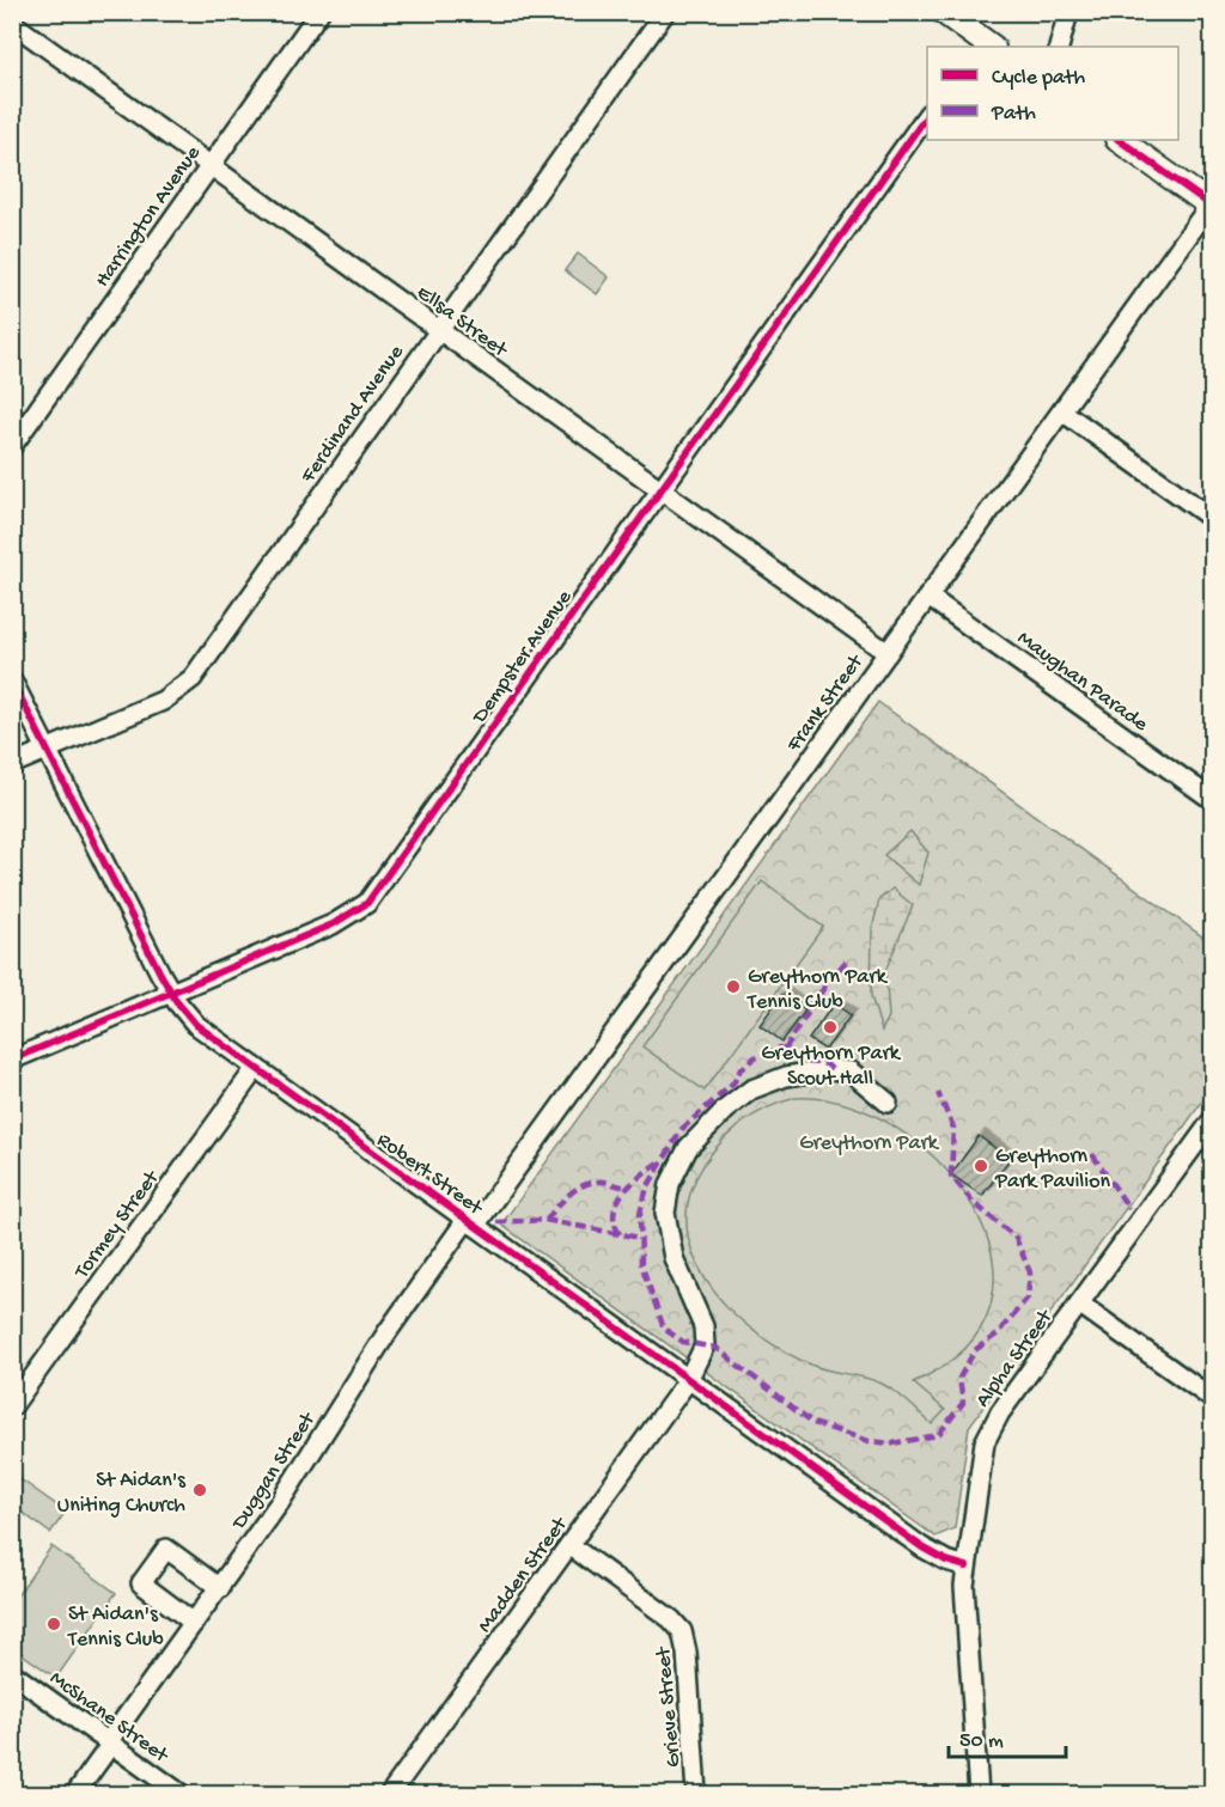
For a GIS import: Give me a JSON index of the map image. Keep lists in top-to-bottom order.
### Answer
{
  "streets": {
    "street": [
      "Harrington Avenue",
      "Ellsa Street",
      "Ferdinand Avenue",
      "Dempster Avenue",
      "Maughan Parade",
      "Frank Street",
      "Robert Street",
      "Tormey Street",
      "Alpha Street",
      "Duggan Street",
      "Madden Street",
      "Grieve Street",
      "McShane Street"
    ]
  },
  "crossings": [
    ["Harrington Avenue", "Ellsa Street"],
    ["Ellsa Street", "Ferdinand Avenue"],
    ["Ellsa Street", "Dempster Avenue"],
    ["Ellsa Street", "Frank Street"],
    ["Ferdinand Avenue", "Robert Street"],
    ["Dempster Avenue", "Robert Street"],
    ["Maughan Parade", "Frank Street"],
    ["Frank Street", "Robert Street"],
    ["Frank Street", "Duggan Street"],
    ["Robert Street", "Tormey Street"],
    ["Robert Street", "Alpha Street"],
    ["Robert Street", "Duggan Street"],
    ["Robert Street", "Madden Street"],
    ["Duggan Street", "McShane Street"],
    ["Madden Street", "Grieve Street"]
  ],
  "parks": ["Greythorn Park"],
  "places": [
    "Greythorn Park Tennis Club",
    "Greythorn Park Scout Hall",
    "Greythorn Park Pavilion",
    "St Aidan's Uniting Church",
    "St Aidan's Tennis Club"
  ],
  "legend": ["Cycle path", "Path"],
  "scale_bar": "50 m"
}
